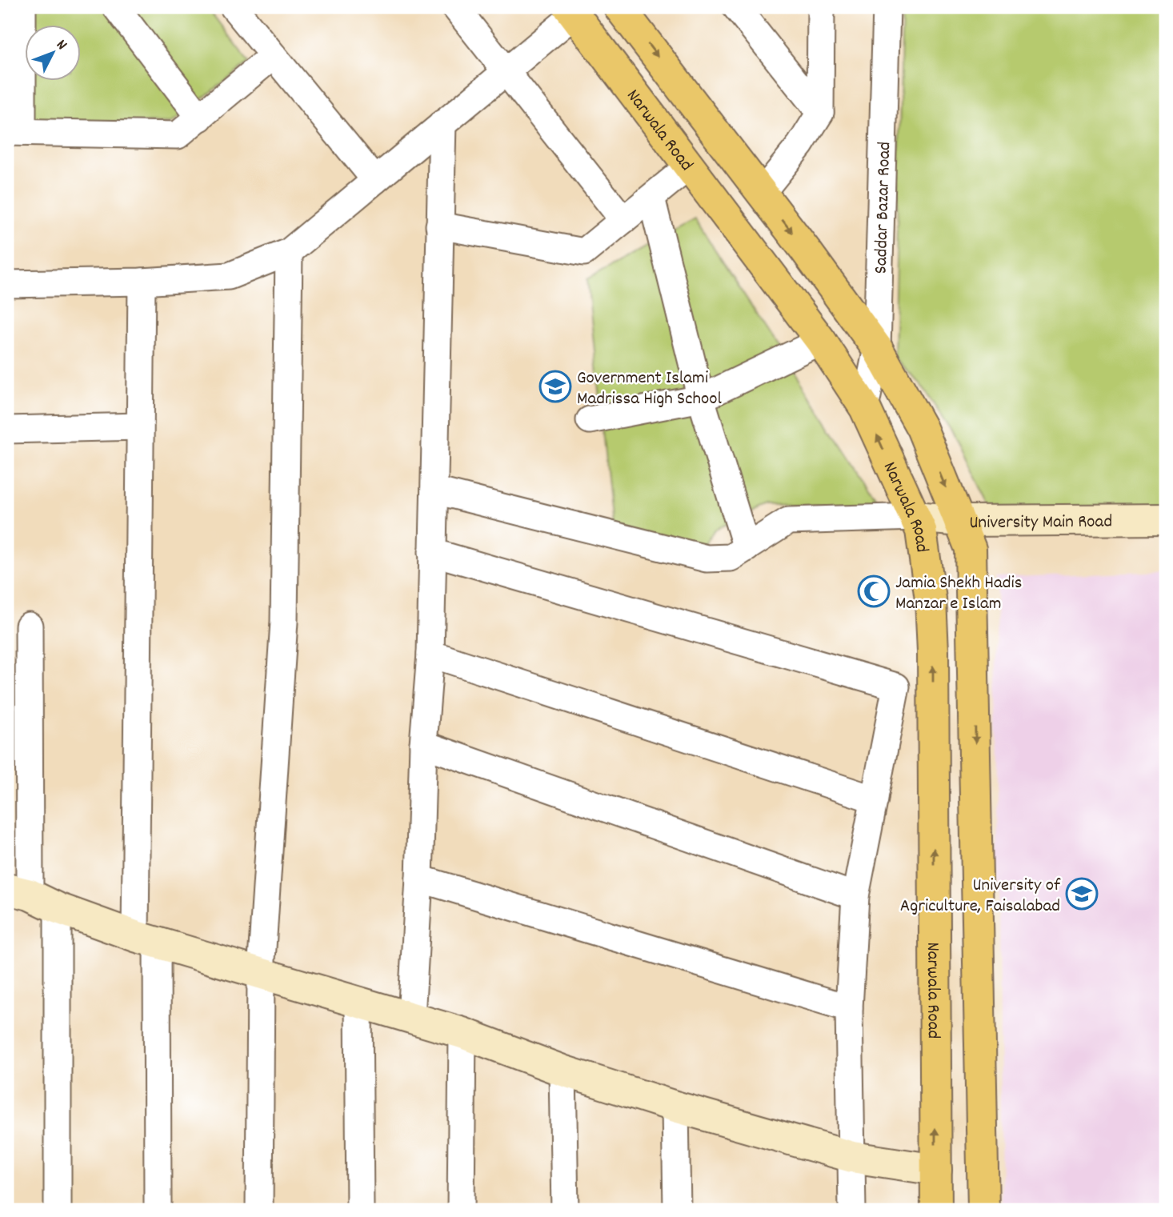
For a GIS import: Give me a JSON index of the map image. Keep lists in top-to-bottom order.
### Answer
{
  "streets": {
    "main road": ["Narwala Road"],
    "street": ["Saddar Bazar Road", "University Main Road"]
  },
  "crossings": [
    ["Narwala Road", "Saddar Bazar Road"],
    ["Narwala Road", "University Main Road"]
  ],
  "places": {
    "school or university": ["Government Islami Madrissa High School", "University of Agriculture, Faisalabad"],
    "mosque": ["Jamia Shekh Hadis Manzar e Islam"]
  },
  "north": "top right"
}
